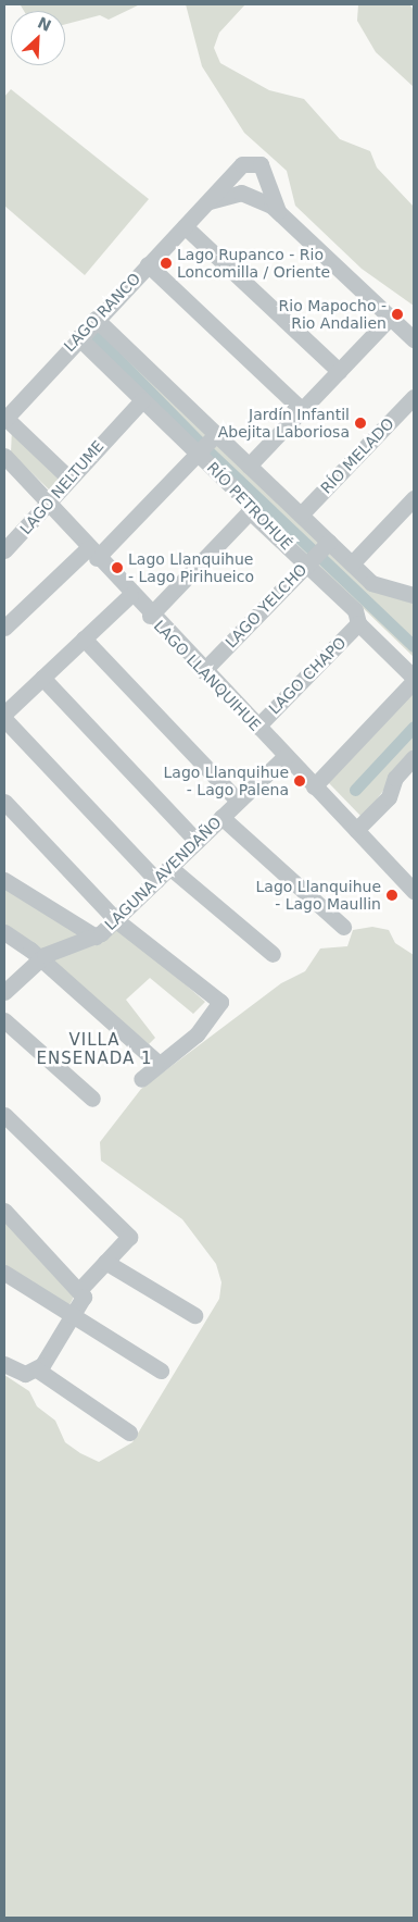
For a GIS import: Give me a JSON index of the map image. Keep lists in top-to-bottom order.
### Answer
{
  "streets": {
    "street": [
      "LAGO RANCO",
      "RÍO MELADO",
      "LAGO NELTUME",
      "RÍO PETROHUÉ",
      "LAGO YELCHO",
      "LAGO LLANQUIHUE",
      "LAGO CHAPO",
      "LAGUNA AVENDAÑO"
    ]
  },
  "crossings": [
    ["LAGO RANCO", "RÍO PETROHUÉ"],
    ["RÍO MELADO", "RÍO PETROHUÉ"],
    ["LAGO NELTUME", "RÍO PETROHUÉ"],
    ["LAGO NELTUME", "LAGO LLANQUIHUE"],
    ["RÍO PETROHUÉ", "LAGO YELCHO"],
    ["RÍO PETROHUÉ", "LAGO CHAPO"],
    ["LAGO YELCHO", "LAGO LLANQUIHUE"],
    ["LAGO LLANQUIHUE", "LAGO CHAPO"],
    ["LAGO LLANQUIHUE", "LAGUNA AVENDAÑO"]
  ],
  "districts": ["VILLA ENSENADA 1"],
  "places": [
    "Lago Rupanco - Rio Loncomilla / Oriente",
    "Rio Mapocho - Rio Andalien",
    "Jardín Infantil Abejita Laboriosa",
    "Lago Llanquihue - Lago Pirihueico",
    "Lago Llanquihue - Lago Palena",
    "Lago Llanquihue - Lago Maullin"
  ],
  "north": "top right"
}
